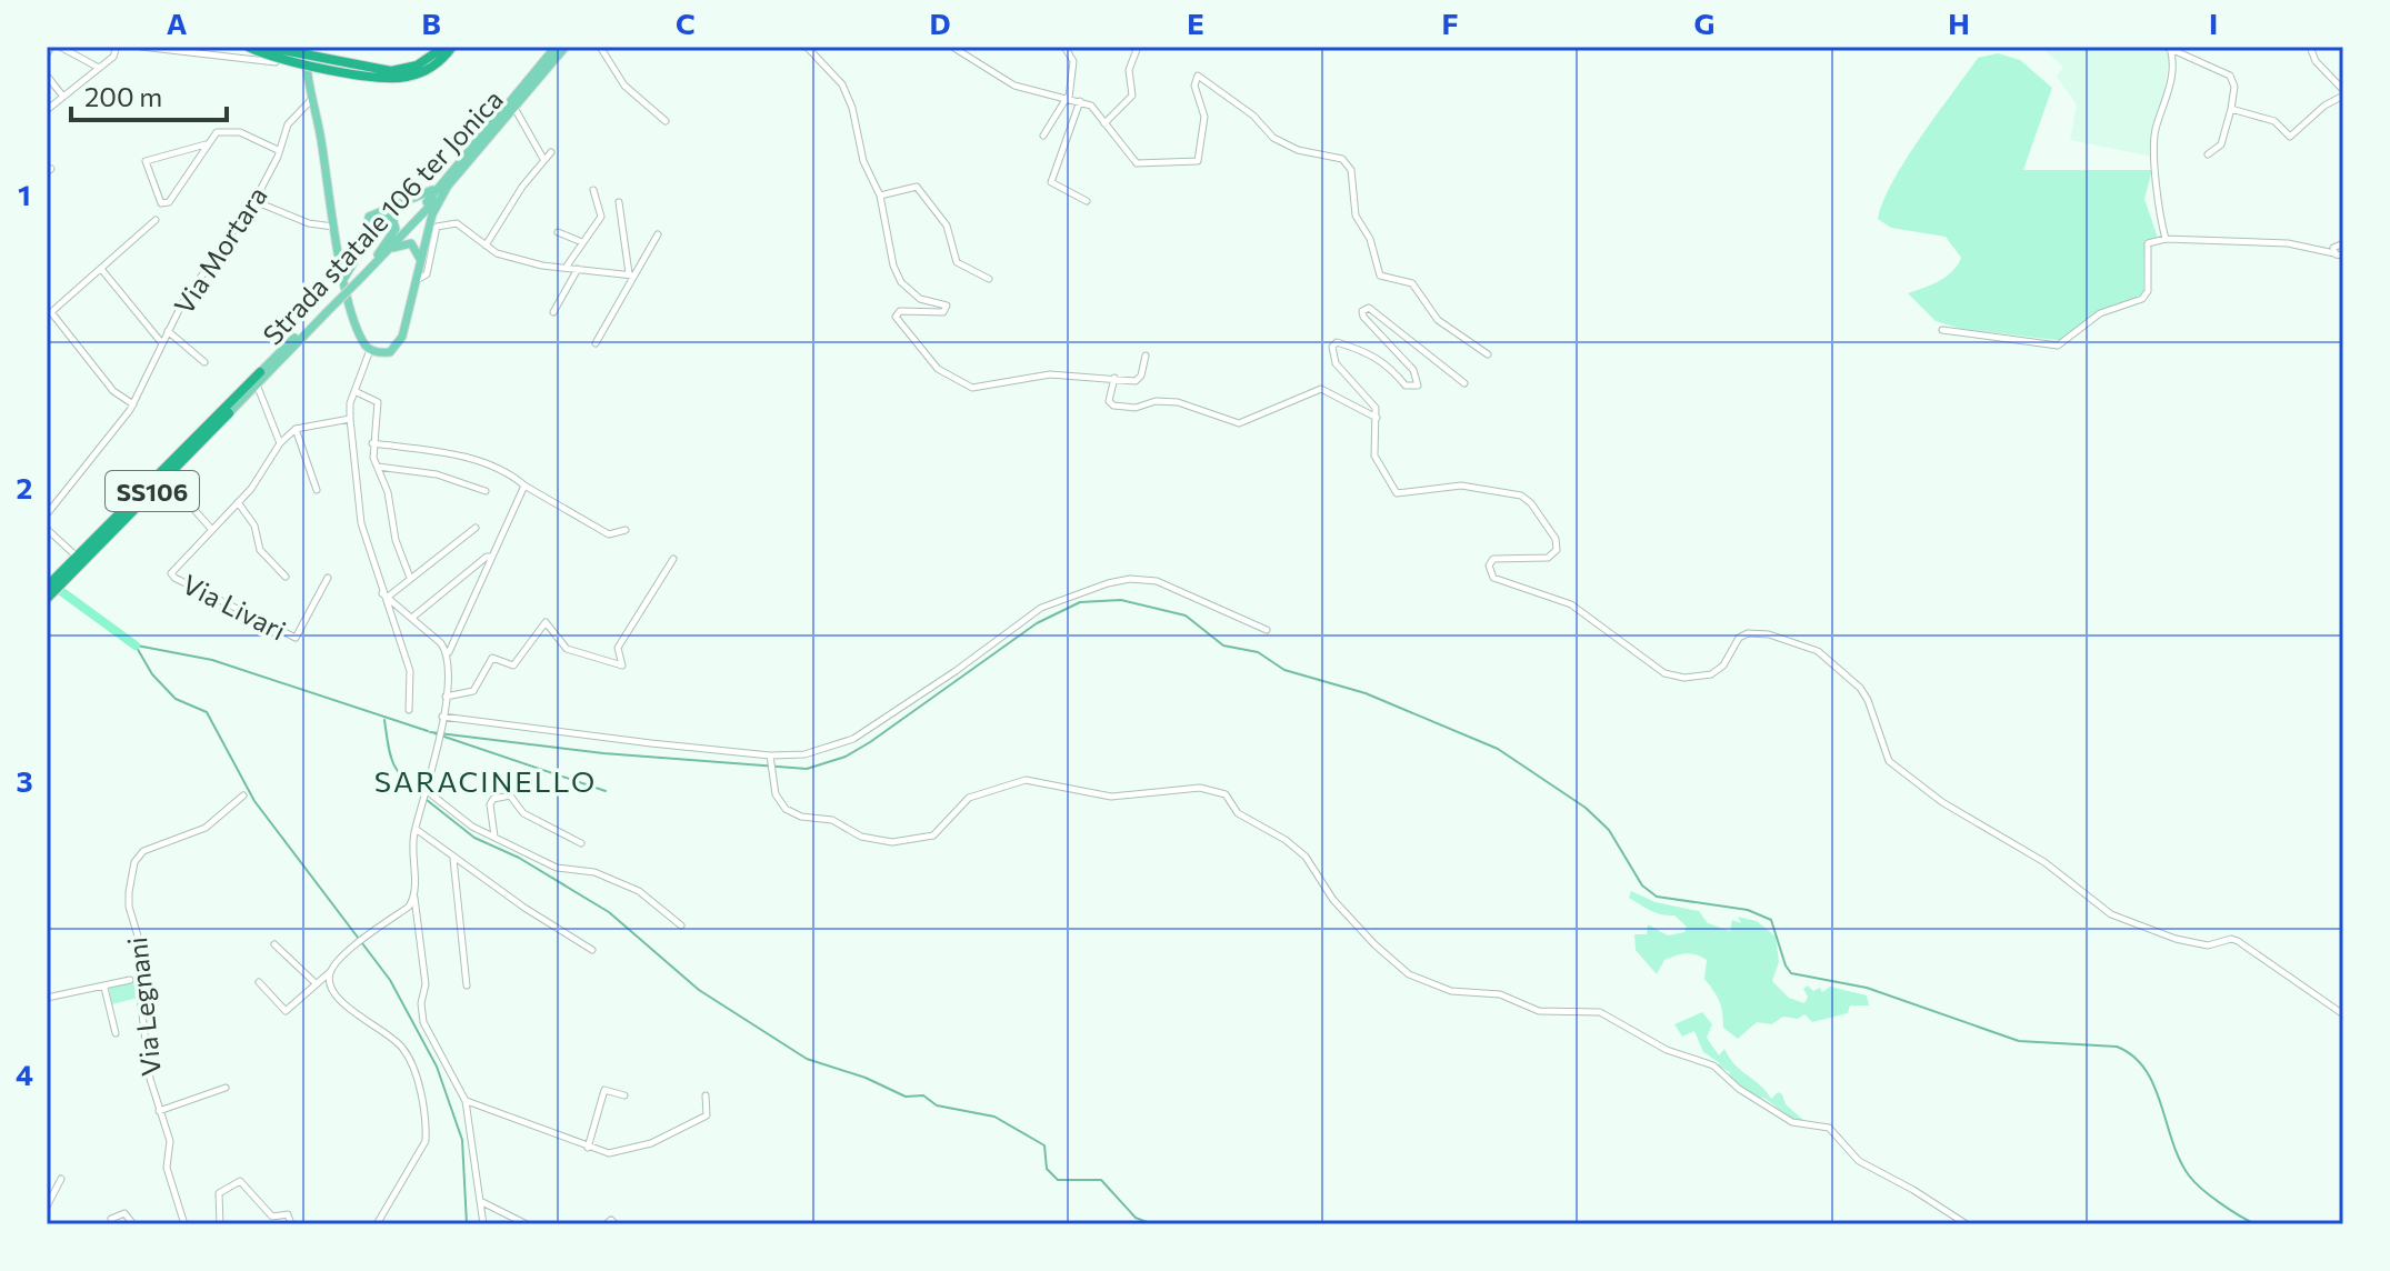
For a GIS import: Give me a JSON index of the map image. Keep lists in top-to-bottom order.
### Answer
{
  "streets": {
    "highway": ["Strada statale 106 ter Jonica", "SS106"],
    "street": ["Via Mortara", "Via Livari", "Via Legnani"]
  },
  "crossings": [
    ["Strada statale 106 ter Jonica", "SS106"]
  ],
  "districts": ["SARACINELLO"],
  "scale_bar": "200 m",
  "grid": {
    "columns": [
      "A",
      "B",
      "C",
      "D",
      "E",
      "F",
      "G",
      "H",
      "I"
    ],
    "rows": [
      "1",
      "2",
      "3",
      "4"
    ]
  }
}
